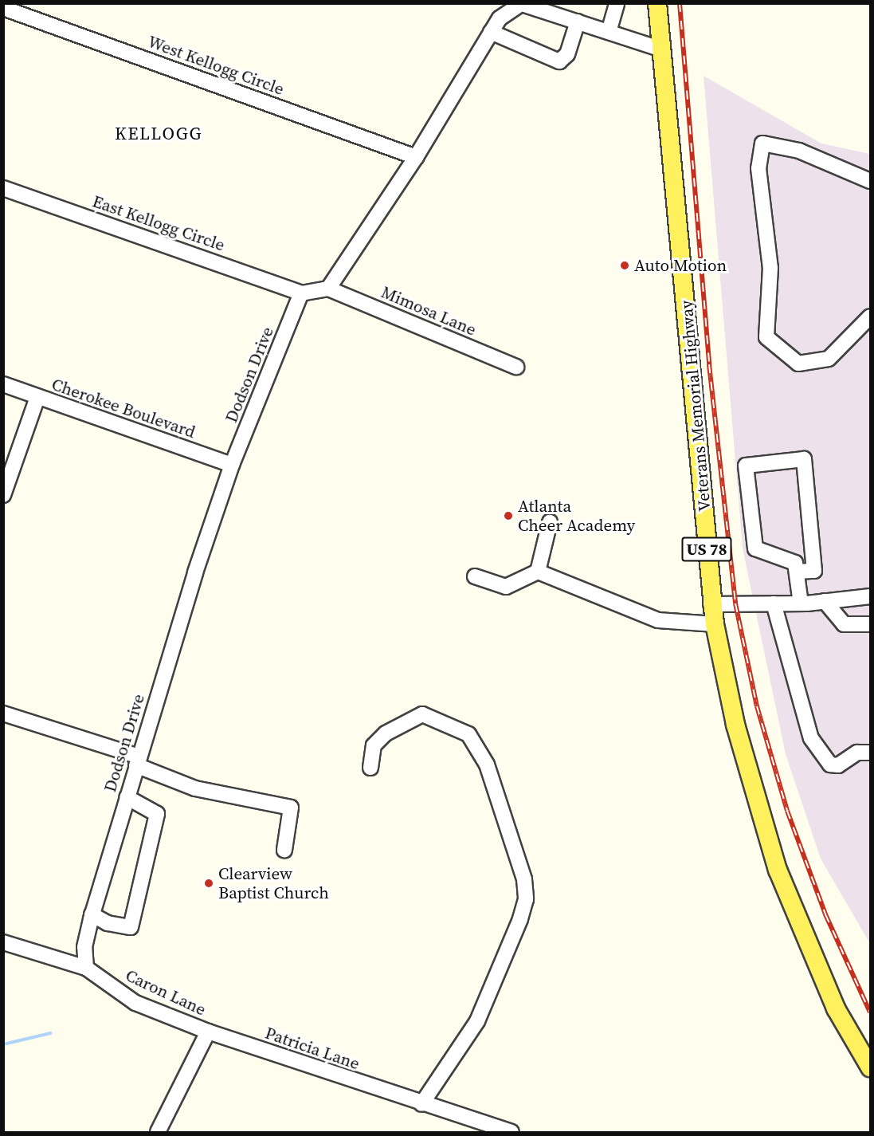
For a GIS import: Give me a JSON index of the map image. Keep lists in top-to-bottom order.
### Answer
{
  "streets": {
    "main road": ["Veterans Memorial Highway", "US 78"],
    "street": [
      "West Kellogg Circle",
      "East Kellogg Circle",
      "Mimosa Lane",
      "Dodson Drive",
      "Cherokee Boulevard",
      "Caron Lane",
      "Patricia Lane"
    ]
  },
  "crossings": [
    ["East Kellogg Circle", "Dodson Drive"],
    ["Dodson Drive", "Cherokee Boulevard"],
    ["Dodson Drive", "Caron Lane"],
    ["Caron Lane", "Patricia Lane"]
  ],
  "districts": ["KELLOGG"],
  "places": ["Auto Motion", "Atlanta Cheer Academy", "Clearview Baptist Church"]
}
